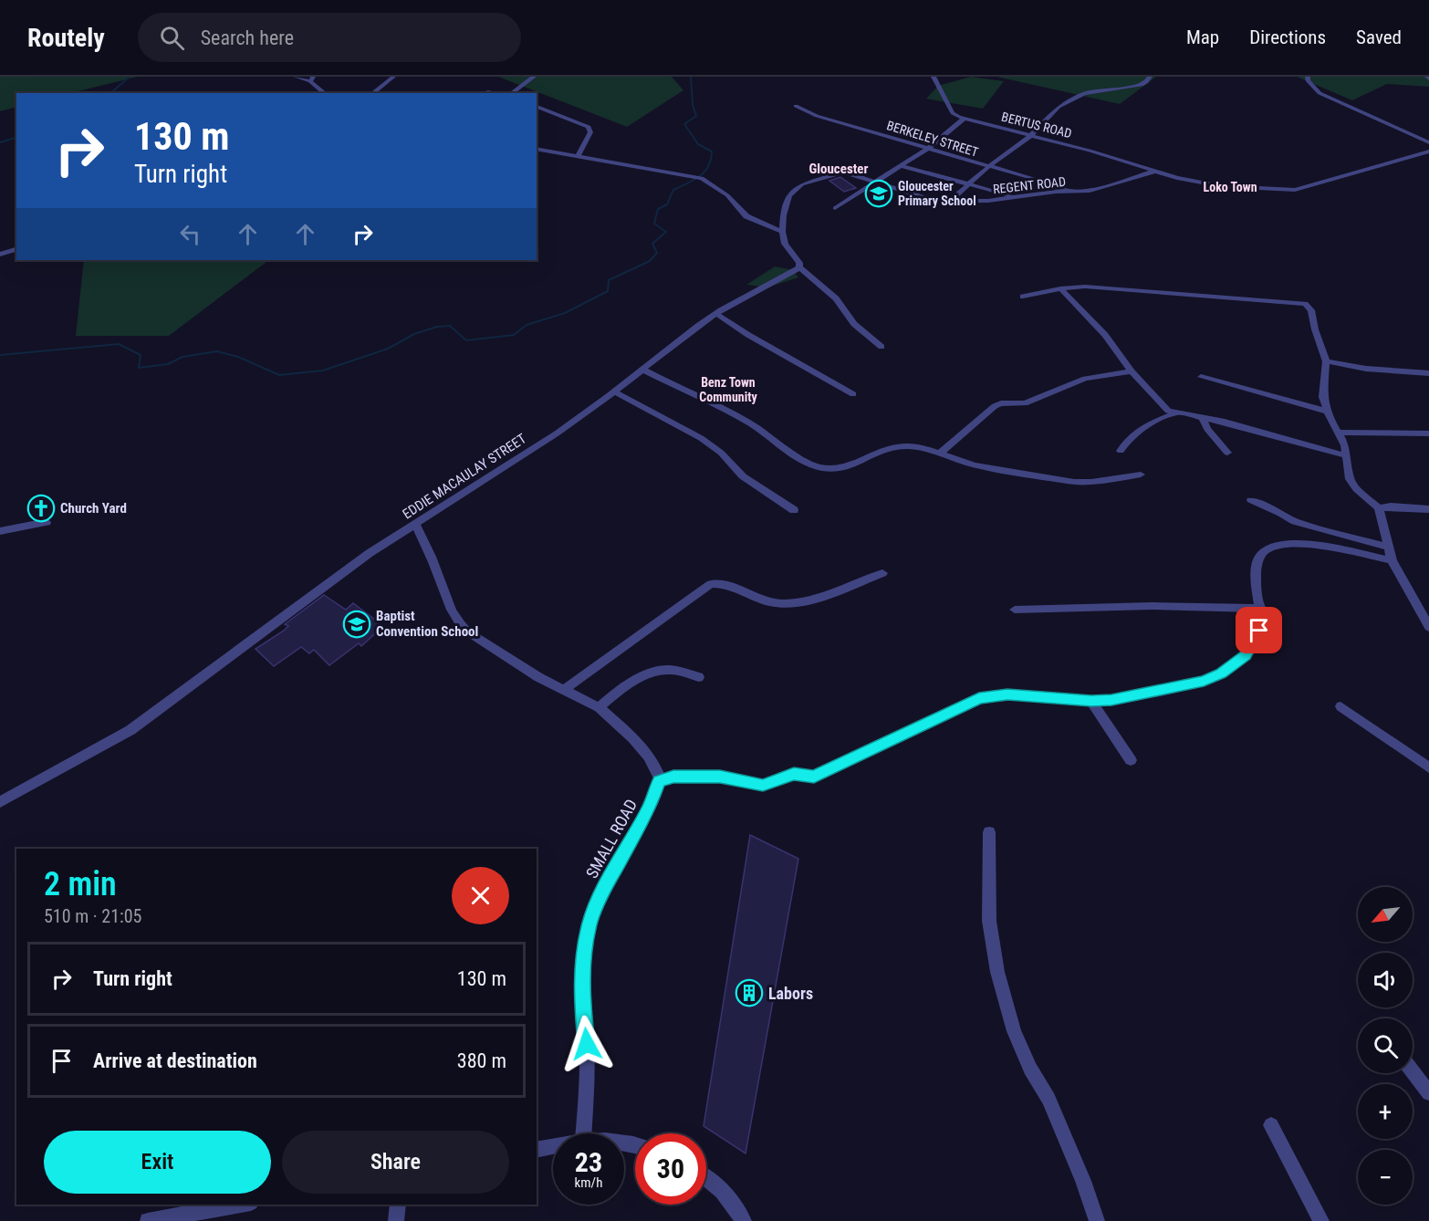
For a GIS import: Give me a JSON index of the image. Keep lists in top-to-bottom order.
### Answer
{
  "streets": {
    "street": [
      "BERTUS ROAD",
      "BERKELEY STREET",
      "REGENT ROAD",
      "EDDIE MACAULAY STREET",
      "SMALL ROAD"
    ]
  },
  "crossings": [
    ["BERTUS ROAD", "REGENT ROAD"],
    ["BERKELEY STREET", "REGENT ROAD"]
  ],
  "districts": ["Gloucester", "Loko Town", "Benz Town Community"],
  "places": {
    "school or university": ["Gloucester Primary School", "Baptist Convention School"],
    "church": ["Church Yard"],
    "building": ["Labors"]
  },
  "north": "bottom left",
  "page": {
    "header": "Routely",
    "search": "Search here",
    "nav": ["Map", "Directions", "Saved"],
    "turn": ["130 m", "Turn right"],
    "heading": ["2 min", "510 m · 21:05"],
    "map_buttons": ["+", "−"],
    "list": [
      {
        "name": "Turn right",
        "value": "130 m"
      },
      {
        "name": "Arrive at destination",
        "value": "380 m"
      }
    ],
    "buttons": ["Exit", "Share"],
    "speed": "23 km/h",
    "limit": "30"
  }
}
